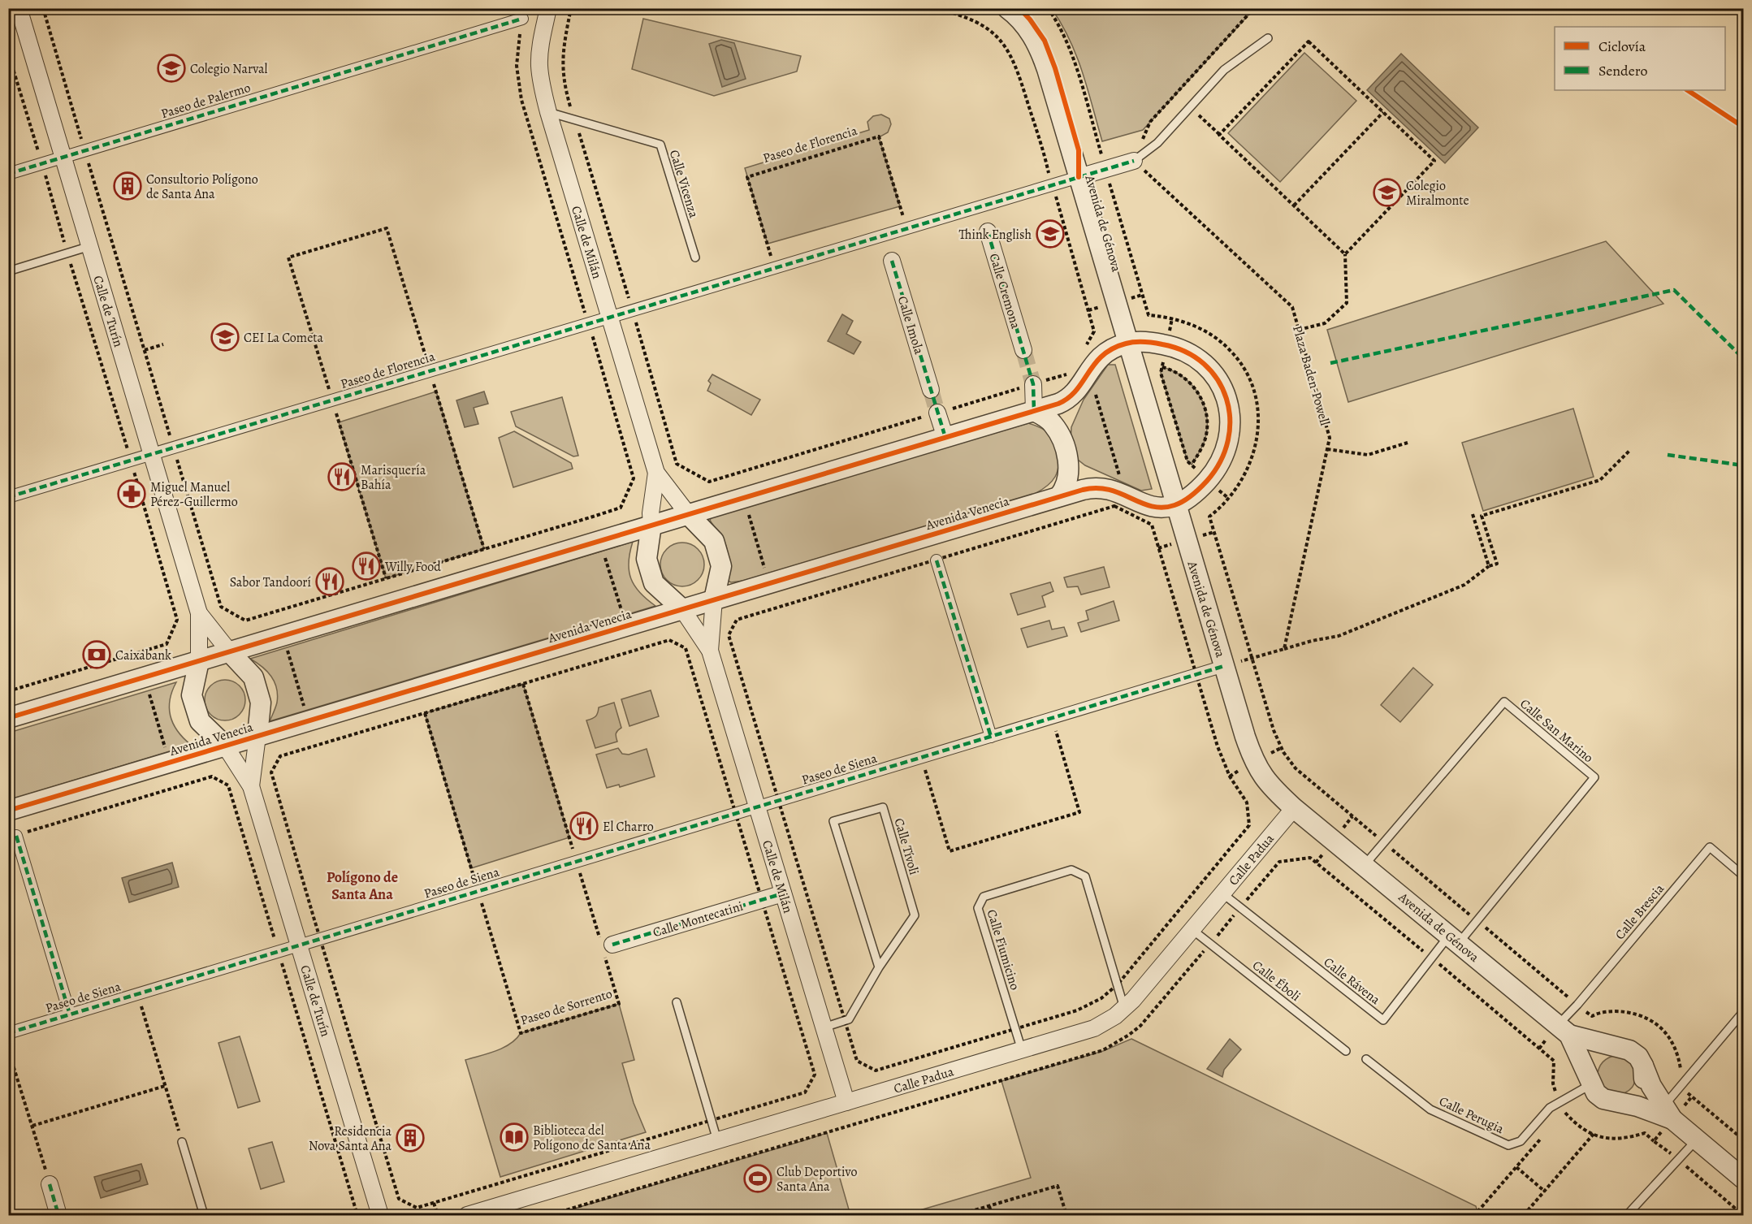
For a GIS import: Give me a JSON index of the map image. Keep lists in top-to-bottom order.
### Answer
{
  "streets": {
    "street": [
      "Paseo de Palermo",
      "Paseo de Florencia",
      "Avenida de Génova",
      "Calle de Milán",
      "Calle Cremona",
      "Calle de Turín",
      "Calle Imola",
      "Avenida Venecia",
      "Paseo de Siena",
      "Calle Padua",
      "Calle Montecatini"
    ],
    "lane": [
      "Calle Vicenza",
      "Calle San Marino",
      "Calle Tívoli",
      "Calle Brescia",
      "Calle Fiumicino",
      "Calle Éboli",
      "Calle Rávena",
      "Calle Perugia"
    ],
    "path": ["Plaza Baden-Powell", "Paseo de Sorrento"]
  },
  "crossings": [
    ["Paseo de Palermo", "Calle de Turín"],
    ["Paseo de Florencia", "Avenida de Génova"],
    ["Paseo de Florencia", "Calle de Milán"],
    ["Paseo de Florencia", "Calle de Turín"],
    ["Calle Vicenza", "Calle de Milán"],
    ["Avenida de Génova", "Avenida Venecia"],
    ["Avenida de Génova", "Calle San Marino"],
    ["Avenida de Génova", "Paseo de Siena"],
    ["Avenida de Génova", "Calle Padua"],
    ["Avenida de Génova", "Calle Brescia"],
    ["Avenida de Génova", "Calle Rávena"],
    ["Avenida de Génova", "Calle Perugia"],
    ["Calle de Milán", "Avenida Venecia"],
    ["Calle de Milán", "Paseo de Siena"],
    ["Calle de Milán", "Calle Padua"],
    ["Calle de Milán", "Calle Montecatini"],
    ["Calle de Turín", "Avenida Venecia"],
    ["Calle de Turín", "Paseo de Siena"],
    ["Calle San Marino", "Calle Rávena"],
    ["Paseo de Siena", "Paseo de Sorrento"],
    ["Calle Padua", "Calle Fiumicino"],
    ["Calle Padua", "Calle Éboli"],
    ["Calle Padua", "Calle Rávena"],
    ["Calle Montecatini", "Paseo de Sorrento"]
  ],
  "districts": ["Polígono de Santa Ana"],
  "places": {
    "school or university": [
      "Colegio Narval",
      "Colegio Miralmonte",
      "Think English",
      "CEI La Cometa"
    ],
    "building": ["Consultorio Polígono de Santa Ana", "Residencia Nova Santa Ana"],
    "restaurant": [
      "Marisquería Bahía",
      "Willy Food",
      "Sabor Tandoorí",
      "El Charro"
    ],
    "pharmacy": ["Miguel Manuel Pérez-Guillermo"],
    "bank": ["Caixabank"],
    "library": ["Biblioteca del Polígono de Santa Ana"],
    "sports": ["Club Deportivo Santa Ana"]
  },
  "legend": ["Ciclovía", "Sendero"]
}
